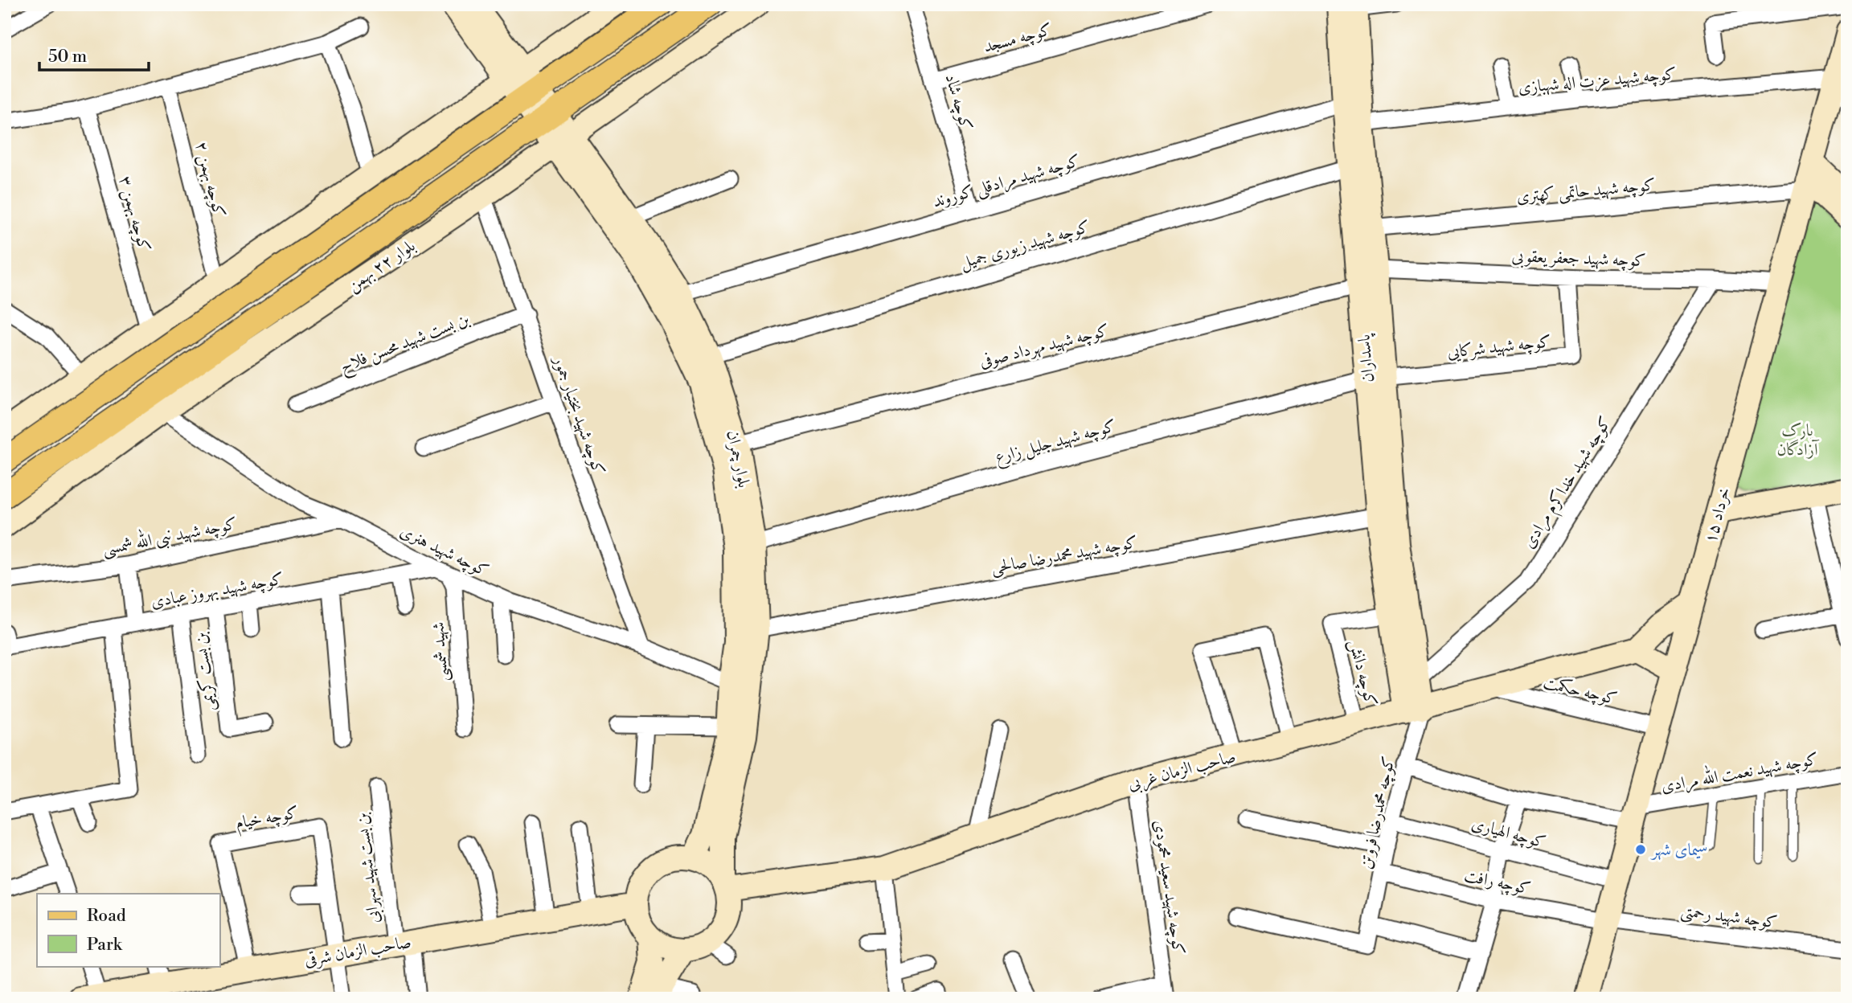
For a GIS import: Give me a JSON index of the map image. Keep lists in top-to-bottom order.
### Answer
{
  "streets": {
    "main road": [
      "بلوار ۲۲ بهمن",
      "پاسداران",
      "بلوار چمران",
      "۱۵ خرداد",
      "صاحب الزمان غربی",
      "صاحب الزمان شرقی"
    ],
    "street": [
      "کوچه مسجد",
      "کوچه شهید عزت اله شهبازی",
      "کوچه شاد",
      "کوچه بهمن ۲",
      "کوچه شهید مرادقلی کوروند",
      "کوچه شهید حاتمی کهتری",
      "کوچه بهمن ۳",
      "کوچه شهید زیوری جمیل",
      "کوچه شهید جعفر یعقوبی",
      "بن بست شهید محسن فلاح",
      "کوچه شهید مهرداد صوفی",
      "کوچه شهید شرکایی",
      "کوچه شهید بختیار جمور",
      "کوچه شهید جلیل زارع",
      "کوچه شهید خداکرم مرادی",
      "کوچه شهید نبی الله شمسی",
      "کوچه شهید هنری",
      "کوچه شهید محمدرضا صالحی",
      "کوچه شهید بهروز عبادی",
      "شهید شمسی",
      "بن بست کریمی",
      "کوچه دانش",
      "کوچه حکمت",
      "کوچه شهید نعمت الله مرادی",
      "کوچه محمدرضا فروتن",
      "کوچه خیام",
      "کوچه الهیاری",
      "بن بست شهید سهرابی",
      "کوچه رافت",
      "کوچه شهید سعید محمودی",
      "کوچه شهید رحمتی"
    ]
  },
  "crossings": [
    ["کوچه مسجد", "کوچه شاد"],
    ["کوچه شهید عزت اله شهبازی", "پاسداران"],
    ["کوچه شهید عزت اله شهبازی", "۱۵ خرداد"],
    ["کوچه شاد", "کوچه شهید مرادقلی کوروند"],
    ["کوچه شهید مرادقلی کوروند", "پاسداران"],
    ["کوچه شهید مرادقلی کوروند", "بلوار چمران"],
    ["کوچه شهید حاتمی کهتری", "پاسداران"],
    ["کوچه شهید حاتمی کهتری", "۱۵ خرداد"],
    ["کوچه شهید زیوری جمیل", "پاسداران"],
    ["کوچه شهید زیوری جمیل", "بلوار چمران"],
    ["کوچه شهید جعفر یعقوبی", "کوچه شهید شرکایی"],
    ["کوچه شهید جعفر یعقوبی", "پاسداران"],
    ["کوچه شهید جعفر یعقوبی", "کوچه شهید خداکرم مرادی"],
    ["کوچه شهید جعفر یعقوبی", "۱۵ خرداد"],
    ["بلوار ۲۲ بهمن", "کوچه شهید بختیار جمور"],
    ["بلوار ۲۲ بهمن", "بلوار چمران"],
    ["بلوار ۲۲ بهمن", "کوچه شهید هنری"],
    ["بن بست شهید محسن فلاح", "کوچه شهید بختیار جمور"],
    ["کوچه شهید مهرداد صوفی", "پاسداران"],
    ["کوچه شهید مهرداد صوفی", "بلوار چمران"],
    ["کوچه شهید شرکایی", "پاسداران"],
    ["کوچه شهید شرکایی", "کوچه شهید جلیل زارع"],
    ["پاسداران", "کوچه شهید جلیل زارع"],
    ["پاسداران", "کوچه شهید خداکرم مرادی"],
    ["پاسداران", "کوچه شهید محمدرضا صالحی"],
    ["پاسداران", "کوچه دانش"],
    ["پاسداران", "صاحب الزمان غربی"],
    ["پاسداران", "کوچه محمدرضا فروتن"],
    ["کوچه شهید بختیار جمور", "کوچه شهید هنری"],
    ["کوچه شهید جلیل زارع", "بلوار چمران"],
    ["بلوار چمران", "کوچه شهید هنری"],
    ["بلوار چمران", "کوچه شهید محمدرضا صالحی"],
    ["بلوار چمران", "صاحب الزمان غربی"],
    ["بلوار چمران", "صاحب الزمان شرقی"],
    ["۱۵ خرداد", "کوچه حکمت"],
    ["۱۵ خرداد", "کوچه شهید نعمت الله مرادی"],
    ["۱۵ خرداد", "کوچه الهیاری"],
    ["۱۵ خرداد", "کوچه رافت"],
    ["۱۵ خرداد", "کوچه شهید رحمتی"],
    ["کوچه شهید نبی الله شمسی", "کوچه شهید هنری"],
    ["کوچه شهید هنری", "کوچه شهید بهروز عبادی"],
    ["کوچه شهید هنری", "شهید شمسی"],
    ["کوچه شهید بهروز عبادی", "شهید شمسی"],
    ["کوچه شهید بهروز عبادی", "بن بست کریمی"],
    ["کوچه دانش", "صاحب الزمان غربی"],
    ["کوچه حکمت", "صاحب الزمان غربی"],
    ["صاحب الزمان غربی", "کوچه محمدرضا فروتن"],
    ["صاحب الزمان غربی", "کوچه شهید سعید محمودی"],
    ["صاحب الزمان غربی", "صاحب الزمان شرقی"],
    ["کوچه شهید نعمت الله مرادی", "کوچه محمدرضا فروتن"],
    ["کوچه محمدرضا فروتن", "کوچه الهیاری"],
    ["کوچه محمدرضا فروتن", "کوچه رافت"],
    ["کوچه خیام", "صاحب الزمان شرقی"],
    ["بن بست شهید سهرابی", "صاحب الزمان شرقی"],
    ["کوچه رافت", "کوچه شهید رحمتی"]
  ],
  "parks": ["پارک آزادگان"],
  "places": ["سیمای شهر"],
  "legend": ["Road", "Park"],
  "scale_bar": "50 m"
}
